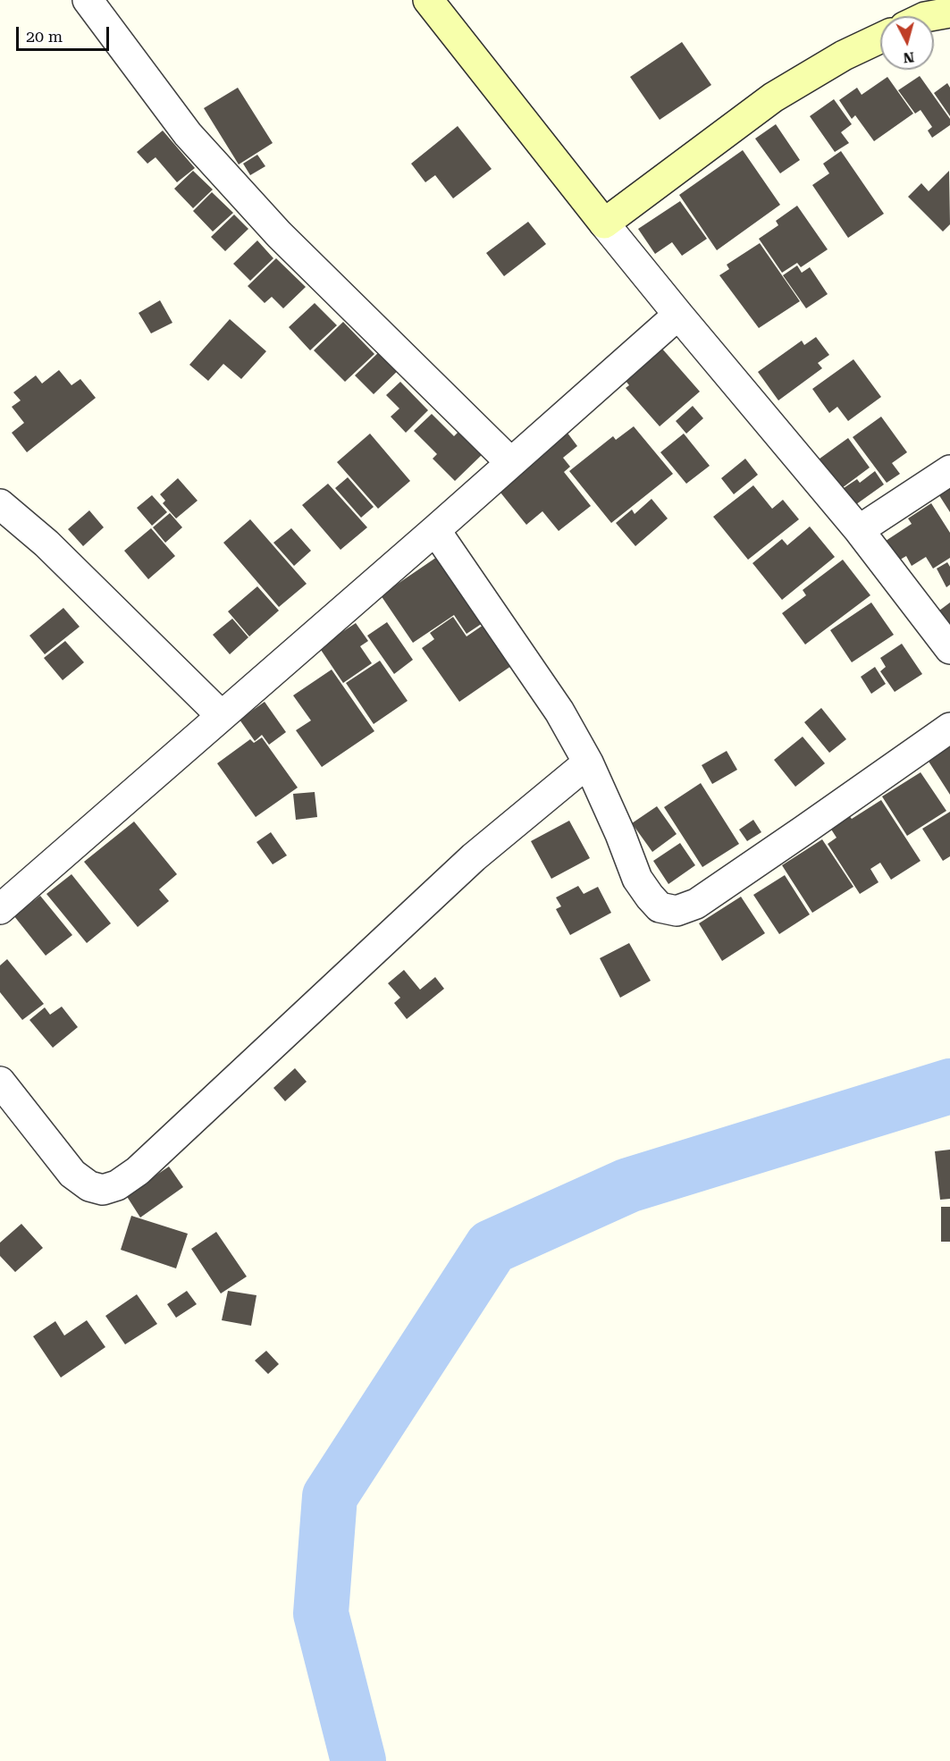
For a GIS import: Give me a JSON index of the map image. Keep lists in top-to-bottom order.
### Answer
{
  "scale_bar": "20 m",
  "north": "bottom"
}
